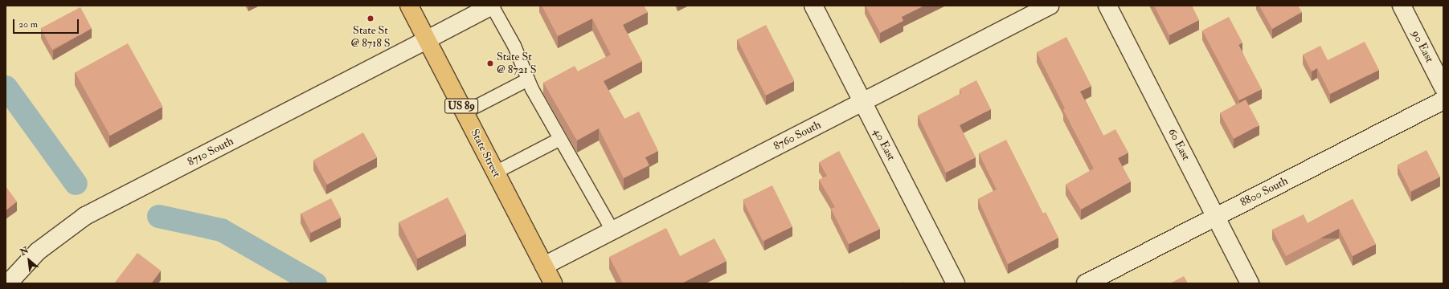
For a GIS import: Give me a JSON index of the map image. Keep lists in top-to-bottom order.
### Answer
{
  "streets": {
    "main road": ["US 89", "State Street"],
    "street": [
      "90 East",
      "8760 South",
      "40 East",
      "60 East",
      "8710 South",
      "8800 South"
    ]
  },
  "crossings": [
    ["8760 South", "40 East"],
    ["8760 South", "State Street"],
    ["60 East", "8800 South"],
    ["8710 South", "State Street"]
  ],
  "places": ["State St @ 8718 S", "State St @ 8721 S"],
  "scale_bar": "20 m",
  "north": "top left"
}
